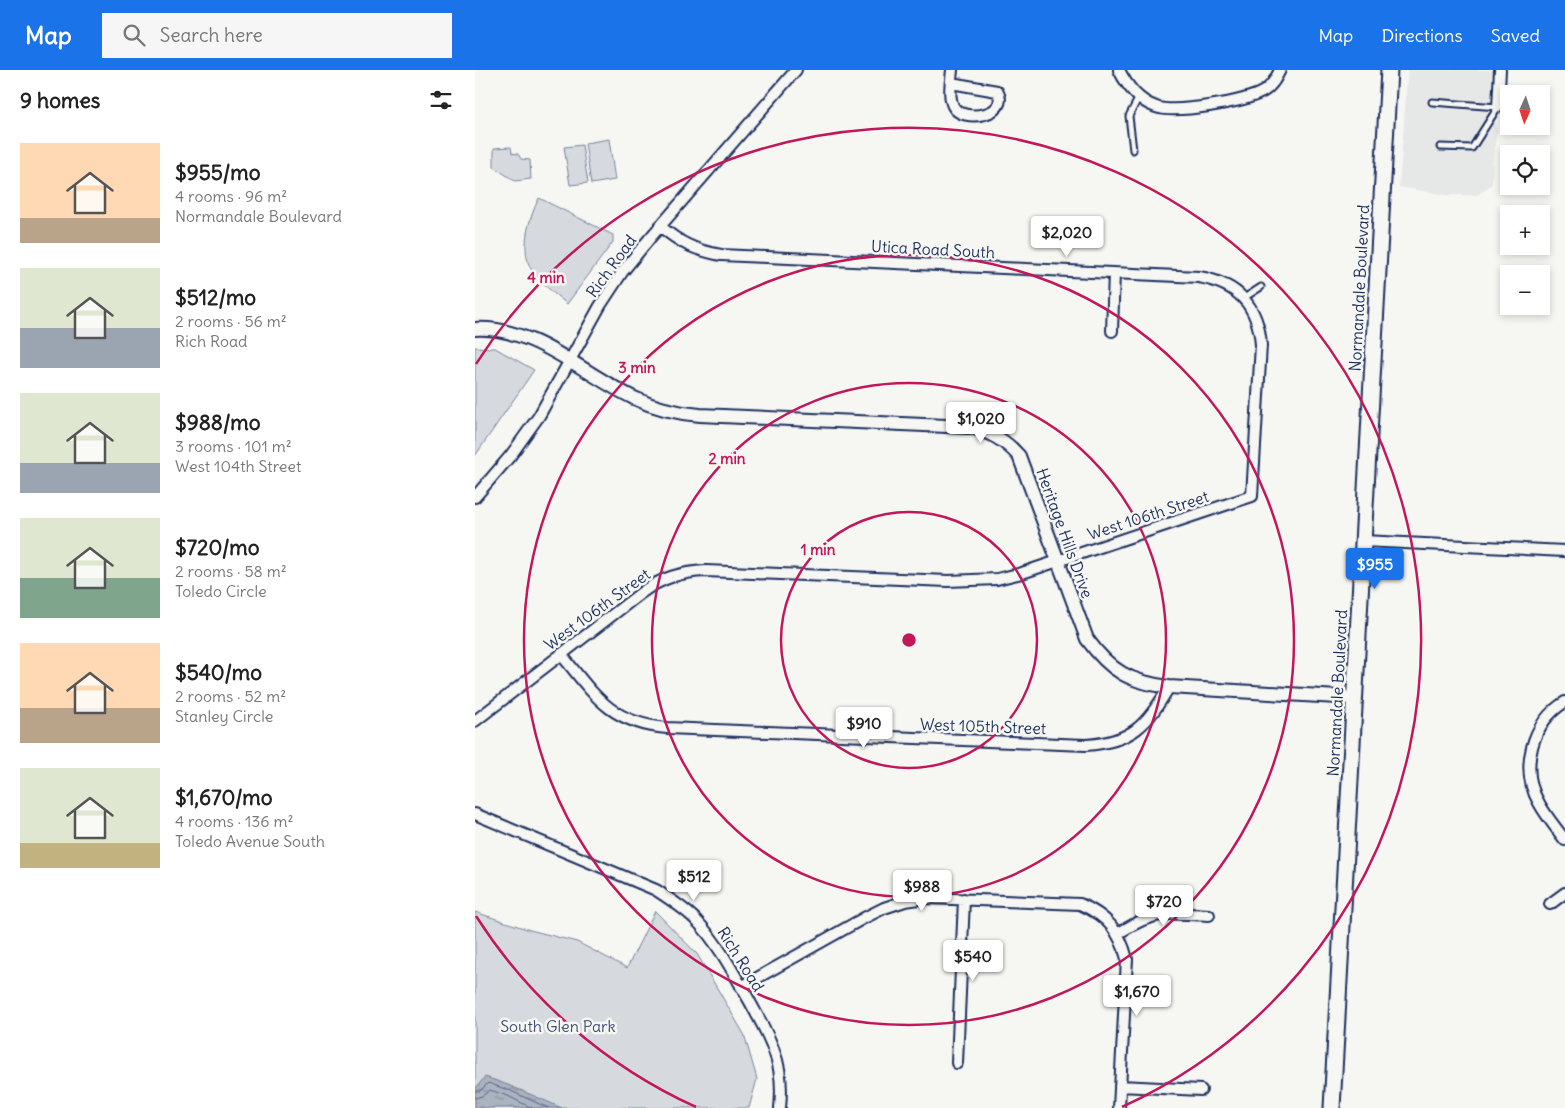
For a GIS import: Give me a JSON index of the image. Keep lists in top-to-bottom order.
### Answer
{
  "streets": {
    "main road": ["Normandale Boulevard"],
    "street": [
      "Utica Road South",
      "Rich Road",
      "West 106th Street",
      "Heritage Hills Drive",
      "West 105th Street"
    ]
  },
  "crossings": [
    ["Utica Road South", "Rich Road"],
    ["Utica Road South", "West 106th Street"],
    ["Rich Road", "Heritage Hills Drive"],
    ["Normandale Boulevard", "Heritage Hills Drive"],
    ["West 106th Street", "Heritage Hills Drive"],
    ["West 106th Street", "West 105th Street"],
    ["Heritage Hills Drive", "West 105th Street"]
  ],
  "parks": ["South Glen Park"],
  "north": "bottom",
  "page": {
    "header": "Map",
    "search": "Search here",
    "nav": ["Map", "Directions", "Saved"],
    "heading": "9 homes",
    "map_buttons": ["+", "−"],
    "list": [
      {
        "name": "$955/mo",
        "note": "4 rooms · 96 m² · Normandale Boulevard"
      },
      {
        "name": "$512/mo",
        "note": "2 rooms · 56 m² · Rich Road"
      },
      {
        "name": "$988/mo",
        "note": "3 rooms · 101 m² · West 104th Street"
      },
      {
        "name": "$720/mo",
        "note": "2 rooms · 58 m² · Toledo Circle"
      },
      {
        "name": "$540/mo",
        "note": "2 rooms · 52 m² · Stanley Circle"
      },
      {
        "name": "$1,670/mo",
        "note": "4 rooms · 136 m² · Toledo Avenue South"
      }
    ],
    "price": [
      "$2,020",
      "$1,020",
      "$955",
      "$910",
      "$512",
      "$988",
      "$720",
      "$540",
      "$1,670"
    ]
  },
  "rings": [
    "4 min",
    "3 min",
    "2 min",
    "1 min"
  ]
}
